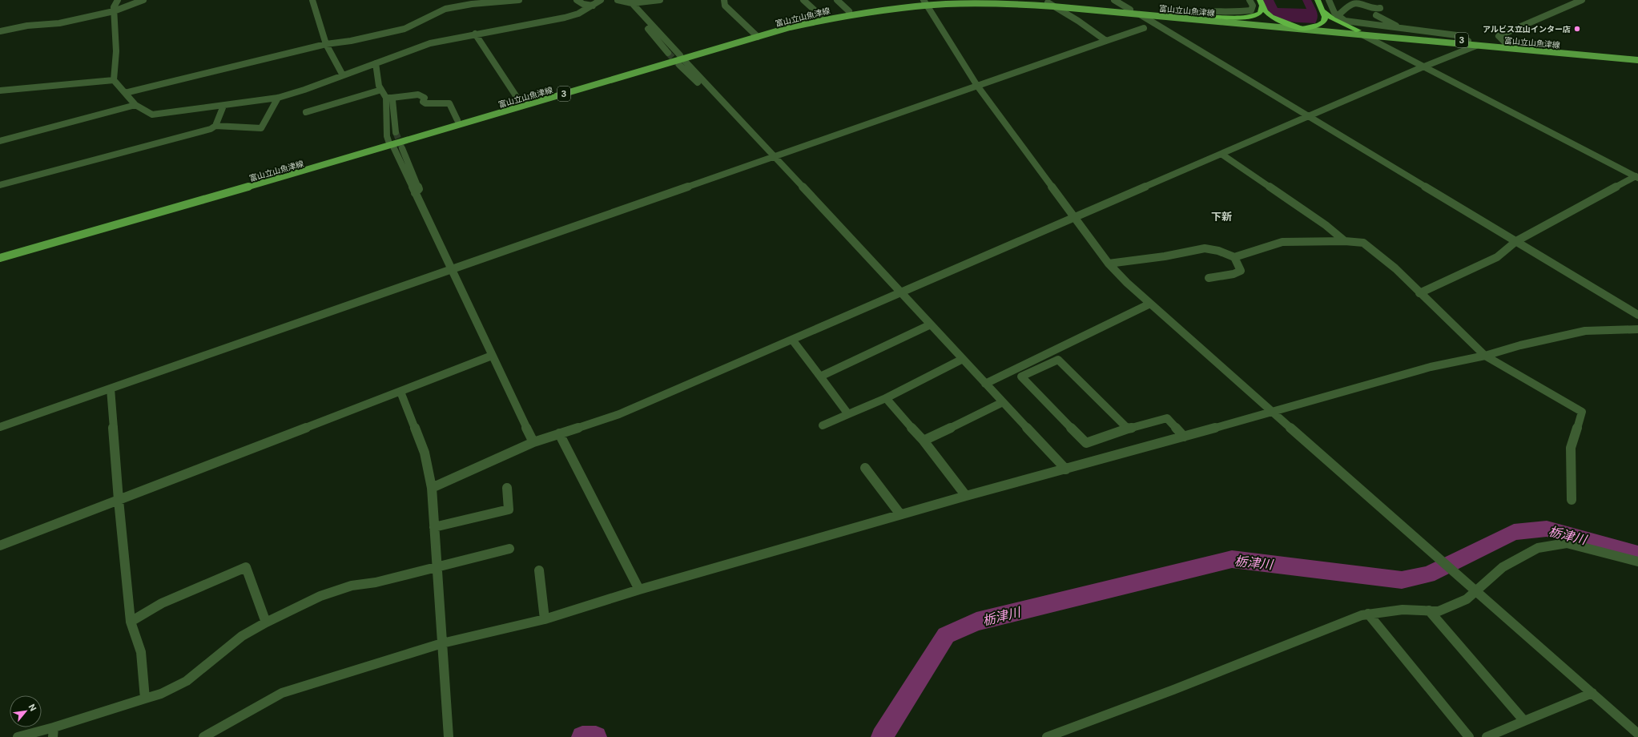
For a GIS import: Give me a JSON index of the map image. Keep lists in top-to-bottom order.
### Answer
{
  "streets": {
    "main road": ["富山立山魚津線", "3"]
  },
  "districts": ["下新"],
  "water": ["栃津川"],
  "places": ["アルビス立山インター店"],
  "north": "top right"
}
